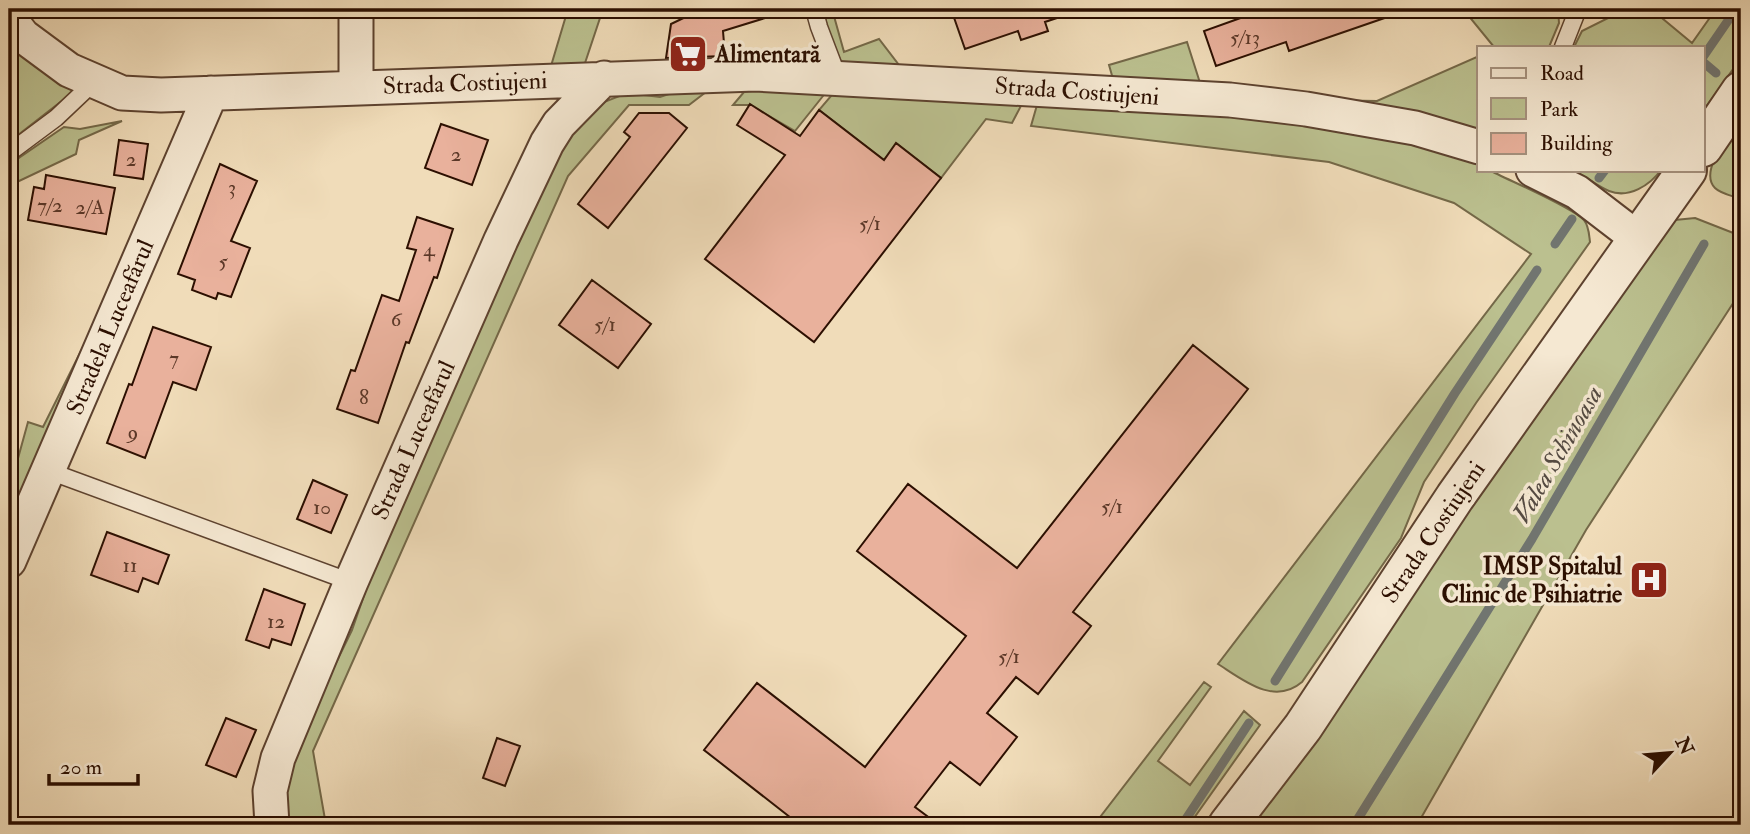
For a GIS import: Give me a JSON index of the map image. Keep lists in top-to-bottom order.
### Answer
{
  "streets": {
    "street": ["Strada Costiujeni", "Stradela Luceafărul", "Strada Luceafărul"]
  },
  "crossings": [
    ["Strada Costiujeni", "Stradela Luceafărul"],
    ["Strada Costiujeni", "Strada Luceafărul"]
  ],
  "water": ["Valea Schinoasa"],
  "places": {
    "supermarket": ["Alimentară"],
    "hospital": ["IMSP Spitalul Clinic de Psihiatrie"]
  },
  "house_numbers": [
    "5/13",
    "2",
    "2",
    "3",
    "7/2",
    "2/A",
    "5/1",
    "4",
    "5",
    "6",
    "5/1",
    "7",
    "8",
    "9",
    "5/1",
    "10",
    "11",
    "12",
    "5/1"
  ],
  "legend": ["Road", "Park", "Building"],
  "scale_bar": "20 m",
  "north": "top right"
}
